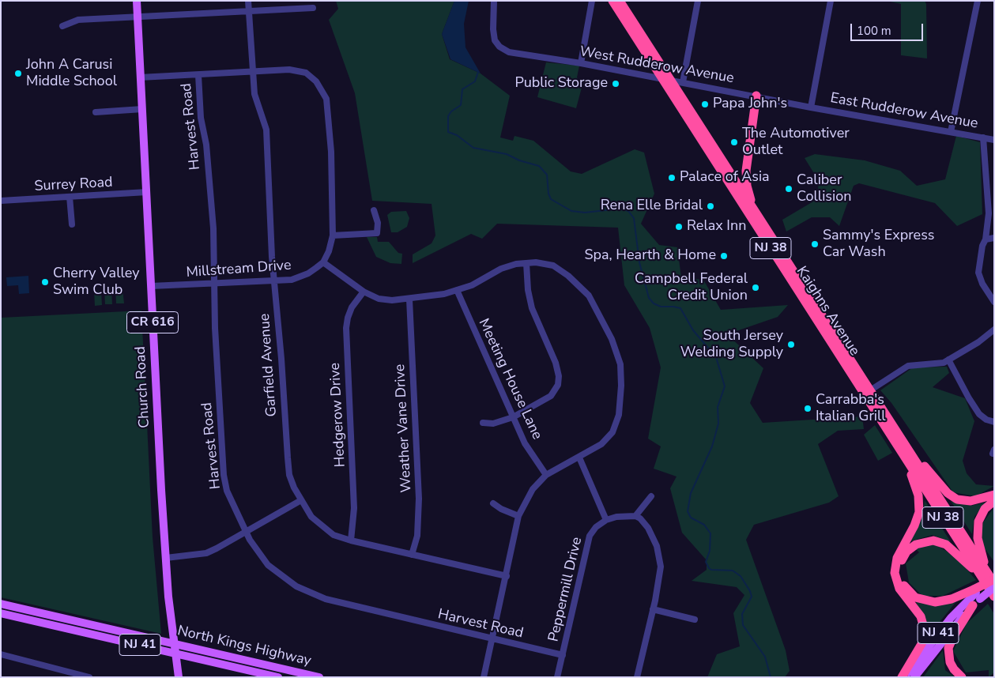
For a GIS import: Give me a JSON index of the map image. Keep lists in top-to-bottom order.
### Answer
{
  "streets": {
    "highway": ["NJ 38", "Kaighns Avenue"],
    "main road": [
      "CR 616",
      "Church Road",
      "NJ 41",
      "North Kings Highway"
    ],
    "street": [
      "West Rudderow Avenue",
      "East Rudderow Avenue",
      "Harvest Road",
      "Surrey Road",
      "Millstream Drive",
      "Garfield Avenue",
      "Meeting House Lane",
      "Hedgerow Drive",
      "Weather Vane Drive",
      "Peppermill Drive"
    ]
  },
  "crossings": [
    ["West Rudderow Avenue", "East Rudderow Avenue"],
    ["West Rudderow Avenue", "Kaighns Avenue"],
    ["Harvest Road", "Millstream Drive"],
    ["Harvest Road", "Peppermill Drive"],
    ["Surrey Road", "Church Road"],
    ["Millstream Drive", "Garfield Avenue"],
    ["Millstream Drive", "Church Road"],
    ["Garfield Avenue", "Hedgerow Drive"],
    ["Garfield Avenue", "Weather Vane Drive"],
    ["Church Road", "North Kings Highway"]
  ],
  "places": [
    "John A Carusi Middle School",
    "Public Storage",
    "Papa John's",
    "The Automotiver Outlet",
    "Palace of Asia",
    "Caliber Collision",
    "Rena Elle Bridal",
    "Relax Inn",
    "Sammy's Express Car Wash",
    "Spa, Hearth & Home",
    "Cherry Valley Swim Club",
    "Campbell Federal Credit Union",
    "South Jersey Welding Supply",
    "Carrabba's Italian Grill"
  ],
  "scale_bar": "100 m"
}
